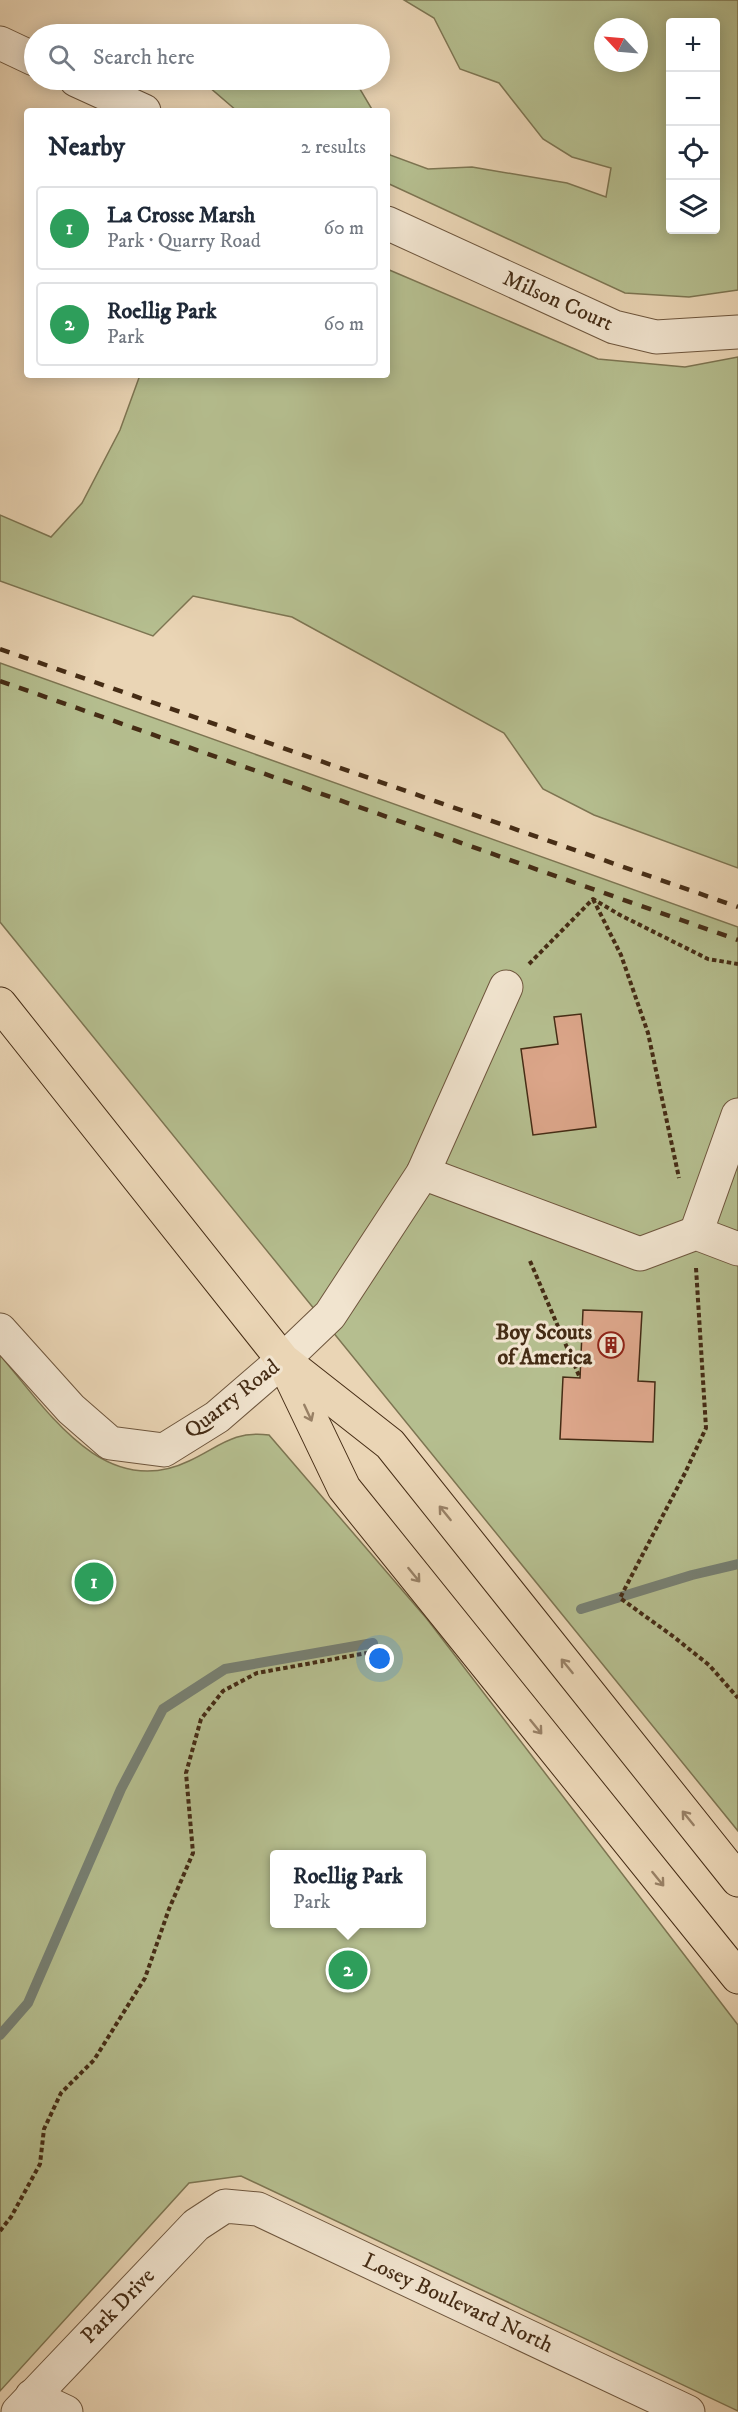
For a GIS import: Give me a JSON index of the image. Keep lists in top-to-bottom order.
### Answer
{
  "streets": {
    "street": [
      "Milson Court",
      "Quarry Road",
      "Losey Boulevard North",
      "Park Drive"
    ]
  },
  "crossings": [
    ["Losey Boulevard North", "Park Drive"]
  ],
  "places": {
    "building": ["Boy Scouts of America"]
  },
  "north": "top left",
  "page": {
    "map_buttons": ["+", "−"],
    "search": "Search here",
    "heading": ["Nearby", "2 results"],
    "list": [
      {
        "mark": "1",
        "name": "La Crosse Marsh",
        "note": "Park · Quarry Road",
        "value": "60 m"
      },
      {
        "mark": "2",
        "name": "Roellig Park",
        "note": "Park",
        "value": "60 m"
      }
    ],
    "pins": ["1", "2"],
    "popup": ["Roellig Park", "Park"]
  }
}
